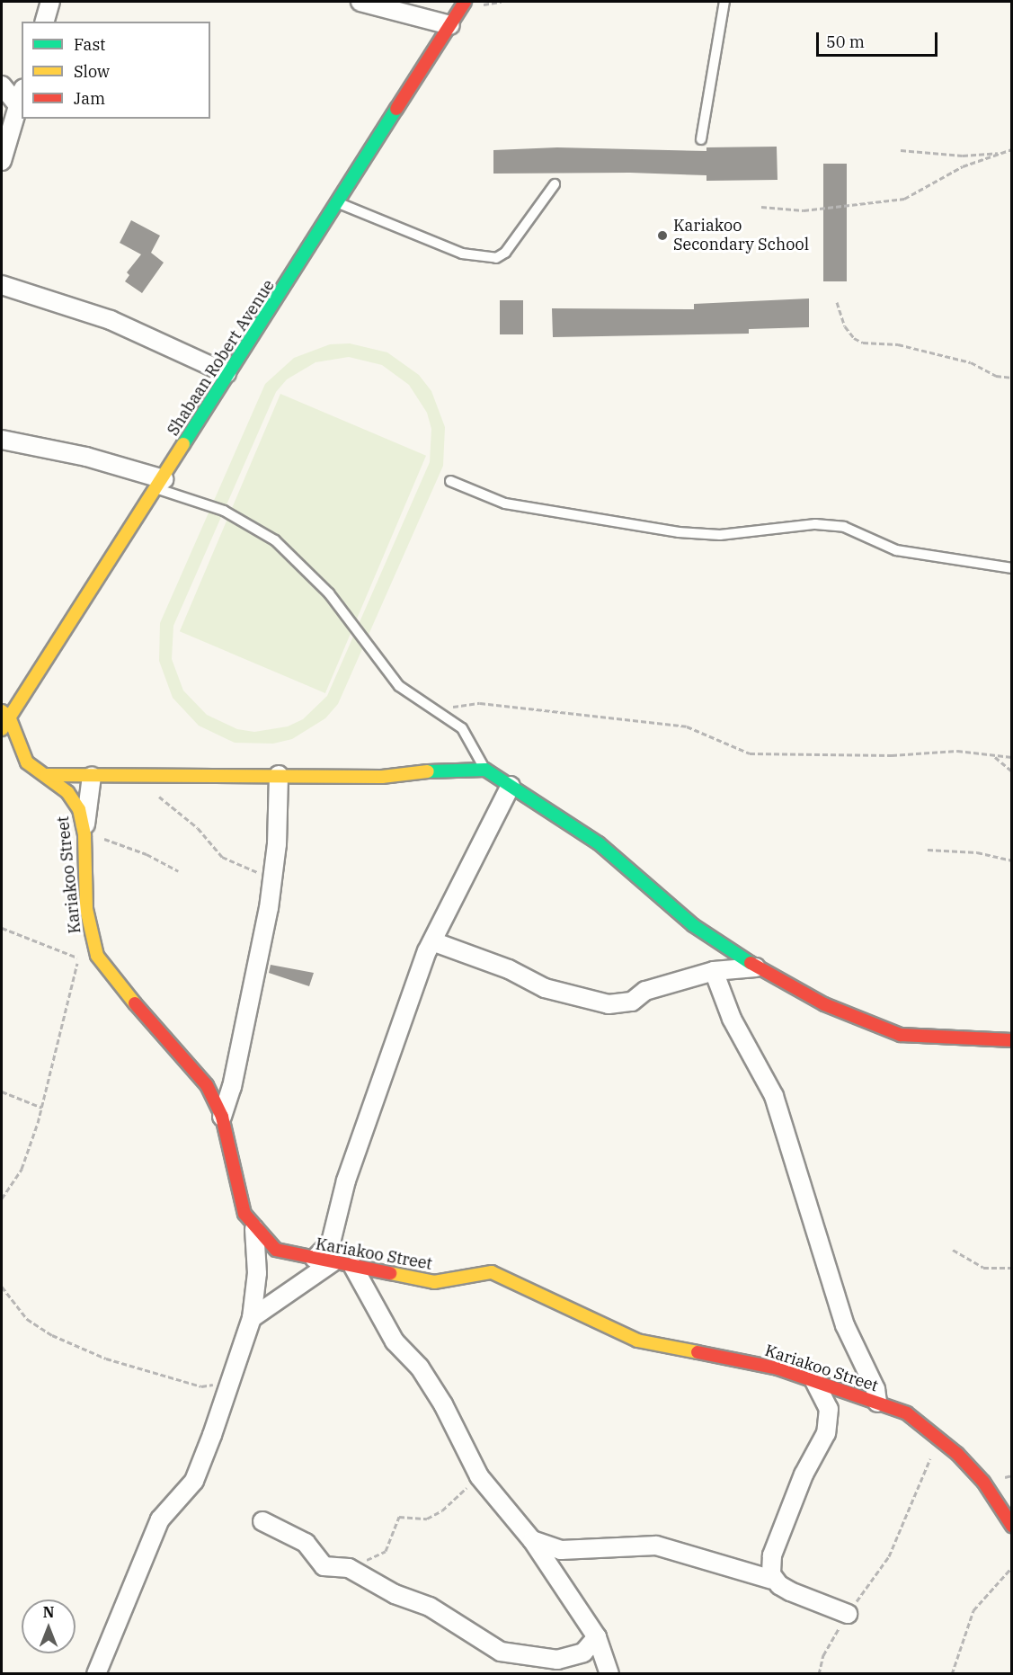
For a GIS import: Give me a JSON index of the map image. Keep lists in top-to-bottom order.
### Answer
{
  "streets": {
    "street": ["Shabaan Robert Avenue", "Kariakoo Street"]
  },
  "crossings": [
    ["Shabaan Robert Avenue", "Kariakoo Street"]
  ],
  "places": ["Kariakoo Secondary School"],
  "legend": ["Fast", "Slow", "Jam"],
  "scale_bar": "50 m",
  "north": "top"
}
